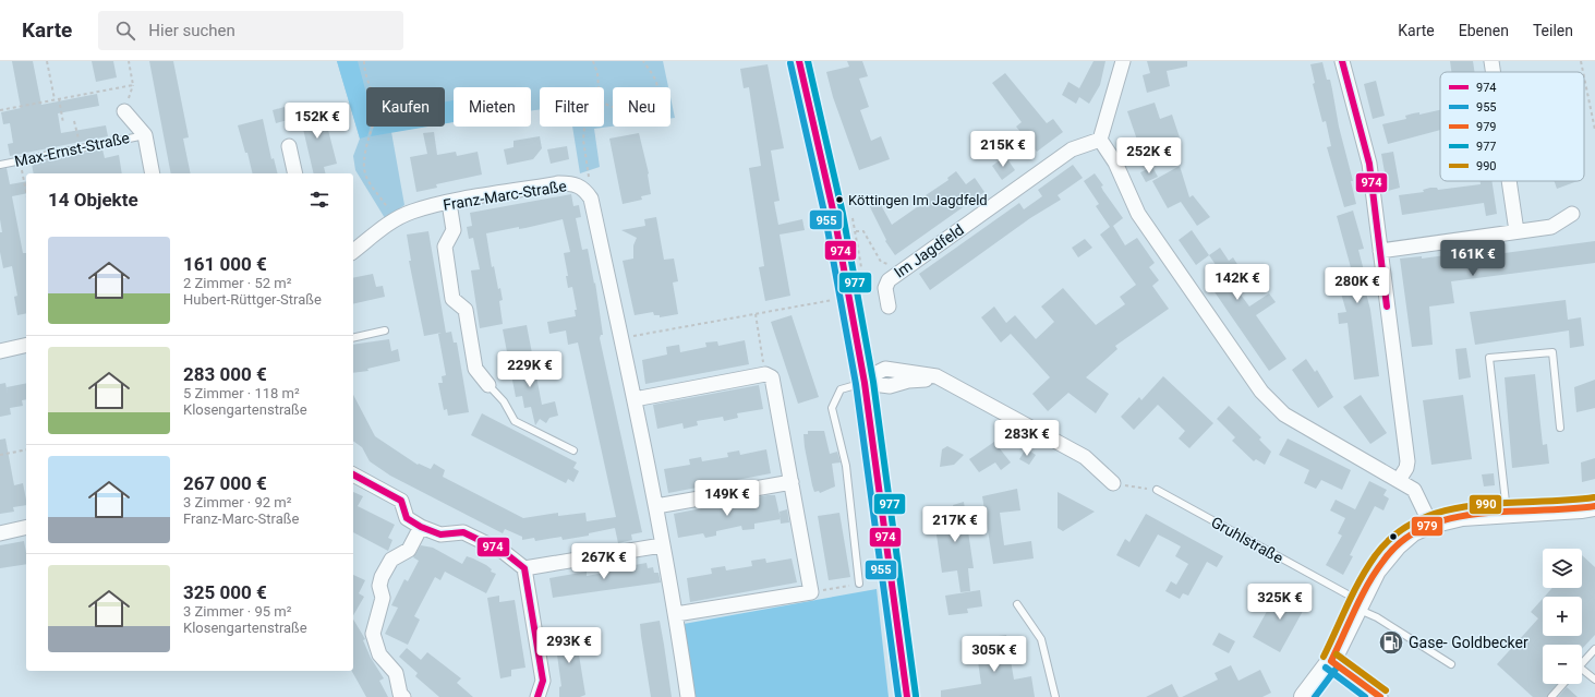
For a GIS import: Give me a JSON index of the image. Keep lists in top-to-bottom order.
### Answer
{
  "streets": {
    "street": ["Max-Ernst-Straße", "Franz-Marc-Straße", "Im Jagdfeld"],
    "lane": ["Gruhlstraße"]
  },
  "places": {
    "other": ["Köttingen Im Jagdfeld"],
    "fuel station": ["Gase- Goldbecker"]
  },
  "lines": [
    "transit line 974",
    "transit line 977",
    "transit line 955",
    "transit line 990",
    "transit line 979"
  ],
  "legend": [
    "974",
    "955",
    "979",
    "977",
    "990"
  ],
  "page": {
    "header": "Karte",
    "search": "Hier suchen",
    "nav": ["Karte", "Ebenen", "Teilen"],
    "chip": [
      "Kaufen",
      "Mieten",
      "Filter",
      "Neu"
    ],
    "price": [
      "152K €",
      "215K €",
      "252K €",
      "161K €",
      "142K €",
      "280K €",
      "229K €",
      "283K €",
      "149K €",
      "217K €",
      "267K €",
      "325K €",
      "293K €",
      "305K €"
    ],
    "heading": "14 Objekte",
    "list": [
      {
        "name": "161 000 €",
        "note": "2 Zimmer · 52 m² · Hubert-Rüttger-Straße"
      },
      {
        "name": "283 000 €",
        "note": "5 Zimmer · 118 m² · Klosengartenstraße"
      },
      {
        "name": "267 000 €",
        "note": "3 Zimmer · 92 m² · Franz-Marc-Straße"
      },
      {
        "name": "325 000 €",
        "note": "3 Zimmer · 95 m² · Klosengartenstraße"
      }
    ],
    "map_buttons": ["+", "−"]
  }
}
